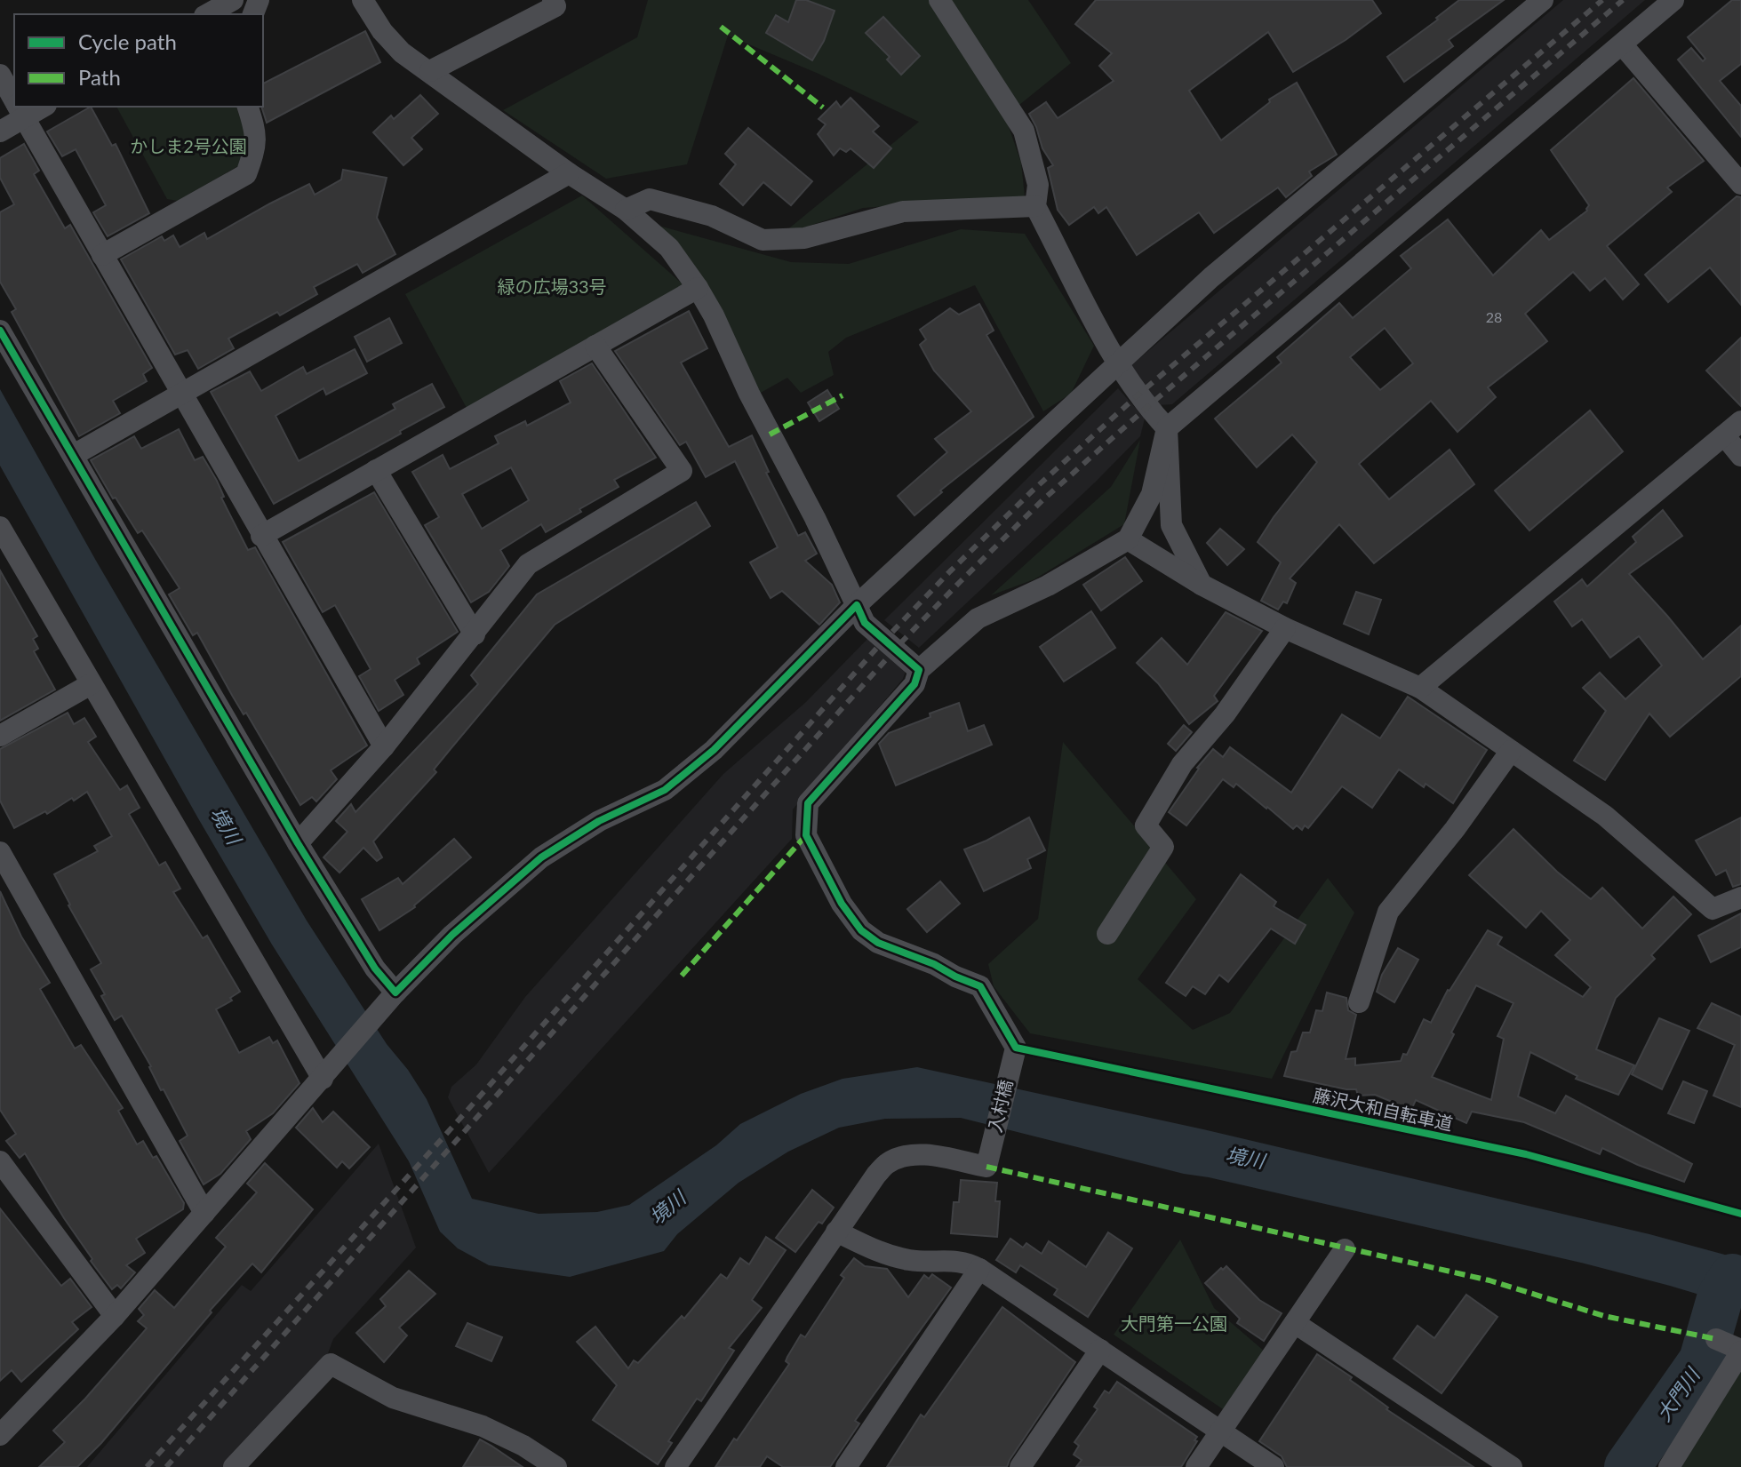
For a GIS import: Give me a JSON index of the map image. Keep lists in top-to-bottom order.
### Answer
{
  "streets": {
    "street": ["入村橋"],
    "cycle path": ["藤沢大和自転車道"]
  },
  "water": ["境川", "大門川"],
  "parks": ["かしま2号公園", "緑の広場33号", "大門第一公園"],
  "house_numbers": ["28"],
  "legend": ["Cycle path", "Path"]
}
